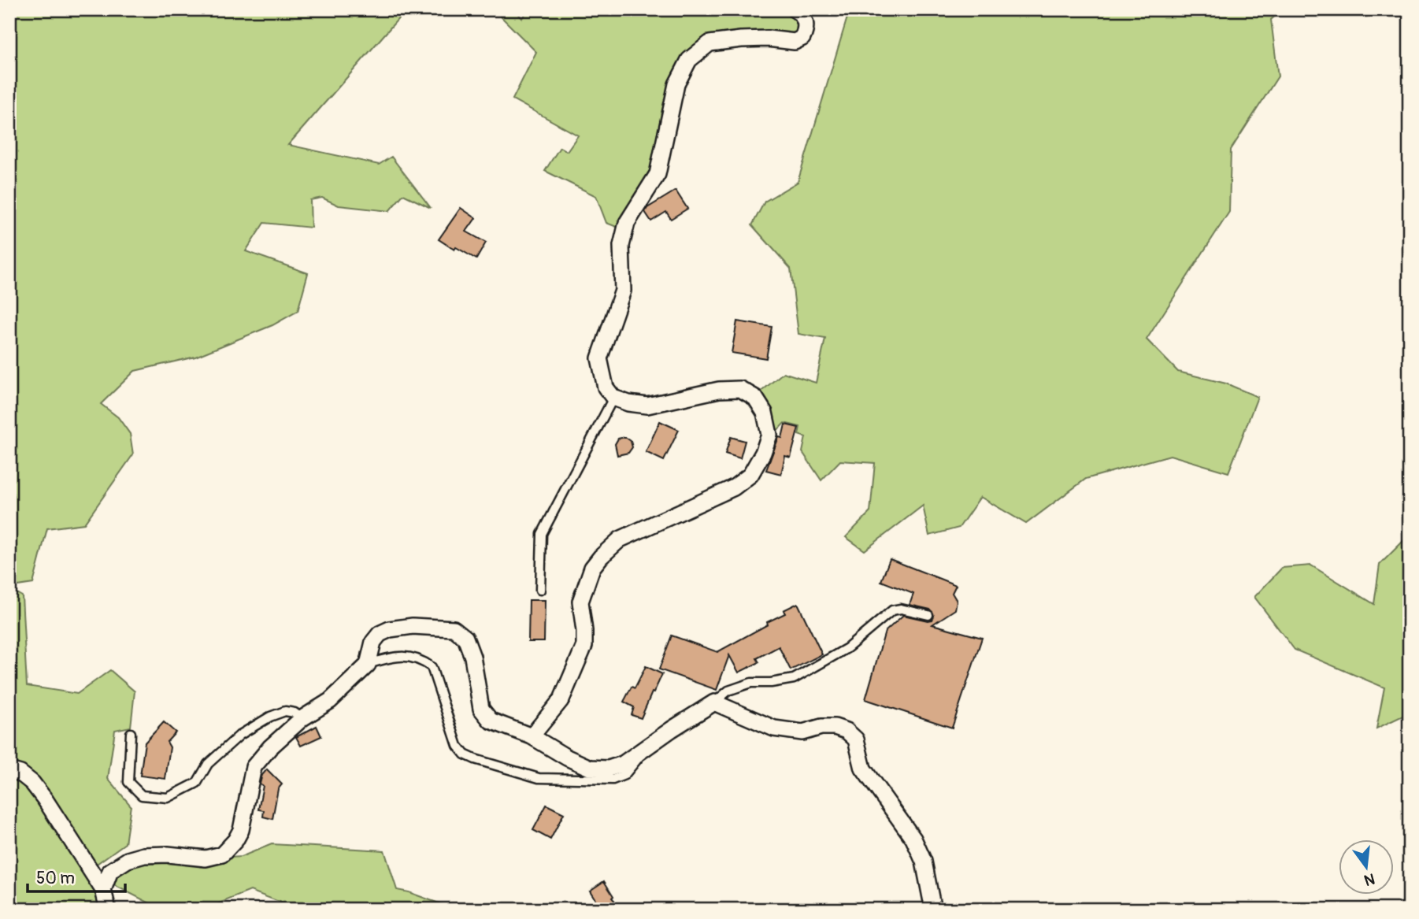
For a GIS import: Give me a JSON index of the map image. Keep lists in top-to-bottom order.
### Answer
{
  "scale_bar": "50 m",
  "north": "bottom"
}
